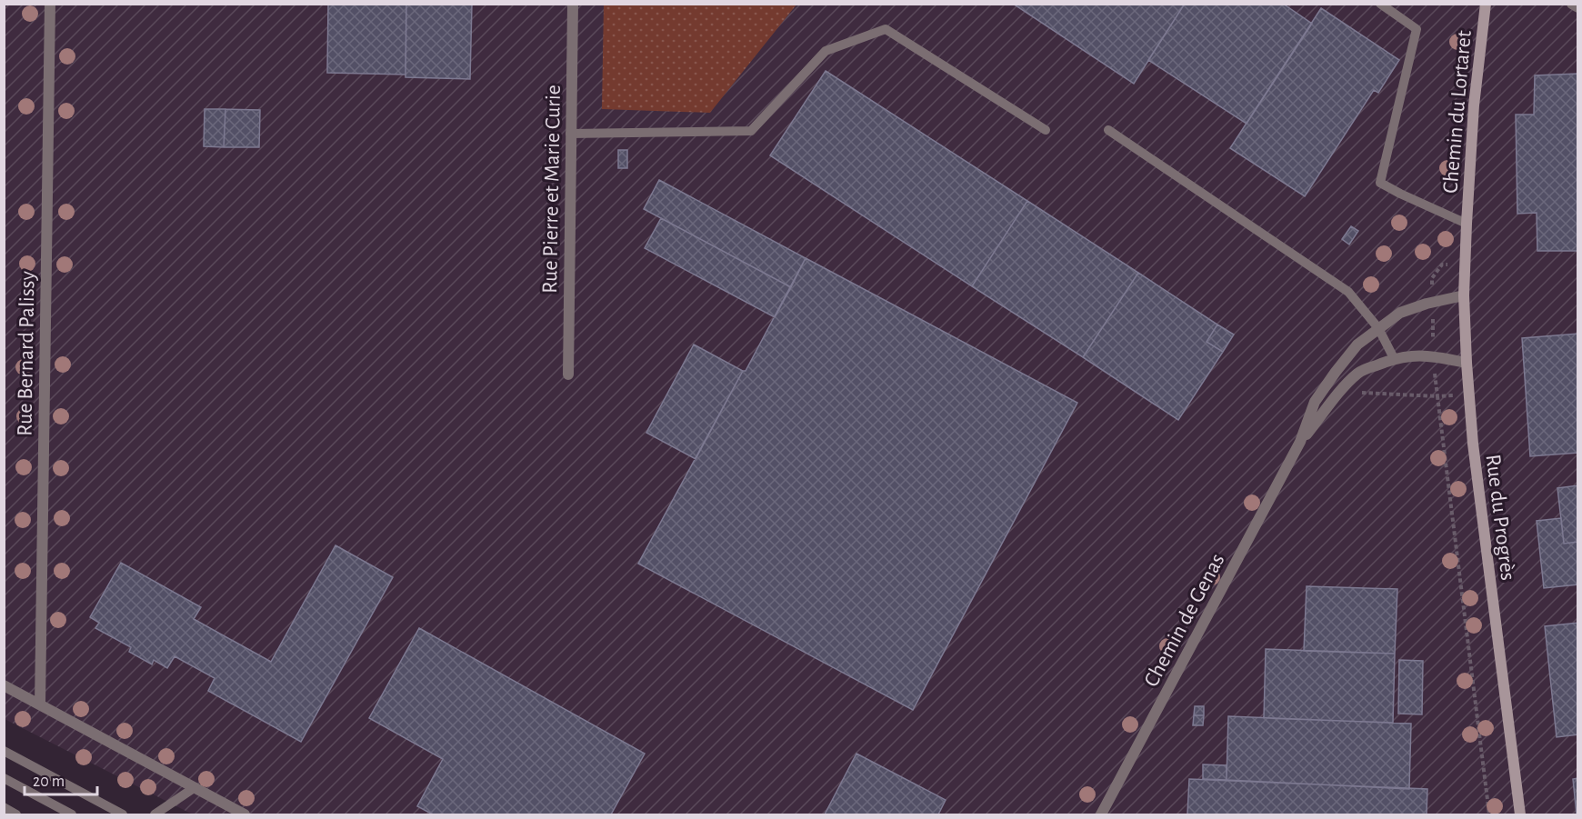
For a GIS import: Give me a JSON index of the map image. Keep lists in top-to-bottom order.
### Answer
{
  "streets": {
    "main road": ["Chemin du Lortaret", "Rue du Progrès"],
    "street": ["Rue Pierre et Marie Curie", "Rue Bernard Palissy", "Chemin de Genas"]
  },
  "crossings": [
    ["Chemin du Lortaret", "Rue du Progrès"],
    ["Rue du Progrès", "Chemin de Genas"]
  ],
  "scale_bar": "20 m"
}
